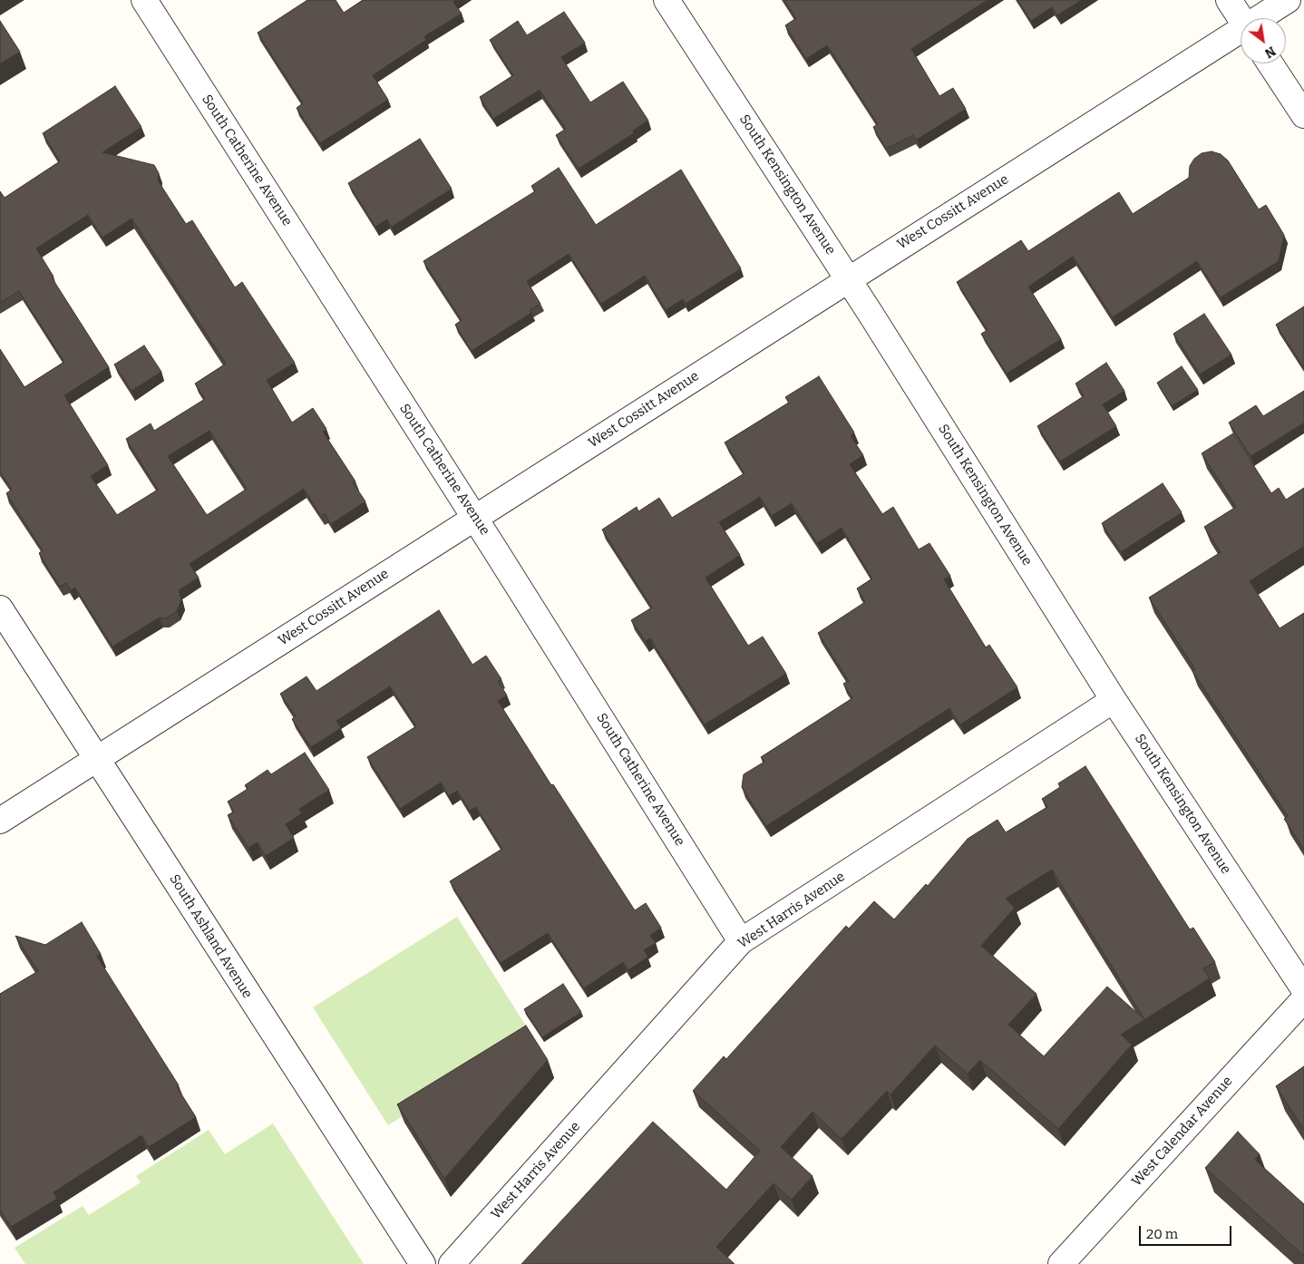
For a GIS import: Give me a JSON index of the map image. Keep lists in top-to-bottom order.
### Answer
{
  "streets": {
    "street": [
      "South Catherine Avenue",
      "South Kensington Avenue",
      "West Cossitt Avenue",
      "West Harris Avenue",
      "South Ashland Avenue",
      "West Calendar Avenue"
    ]
  },
  "crossings": [
    ["South Catherine Avenue", "West Cossitt Avenue"],
    ["South Catherine Avenue", "West Harris Avenue"],
    ["South Kensington Avenue", "West Cossitt Avenue"],
    ["South Kensington Avenue", "West Harris Avenue"],
    ["West Cossitt Avenue", "South Ashland Avenue"]
  ],
  "scale_bar": "20 m",
  "north": "bottom right"
}
